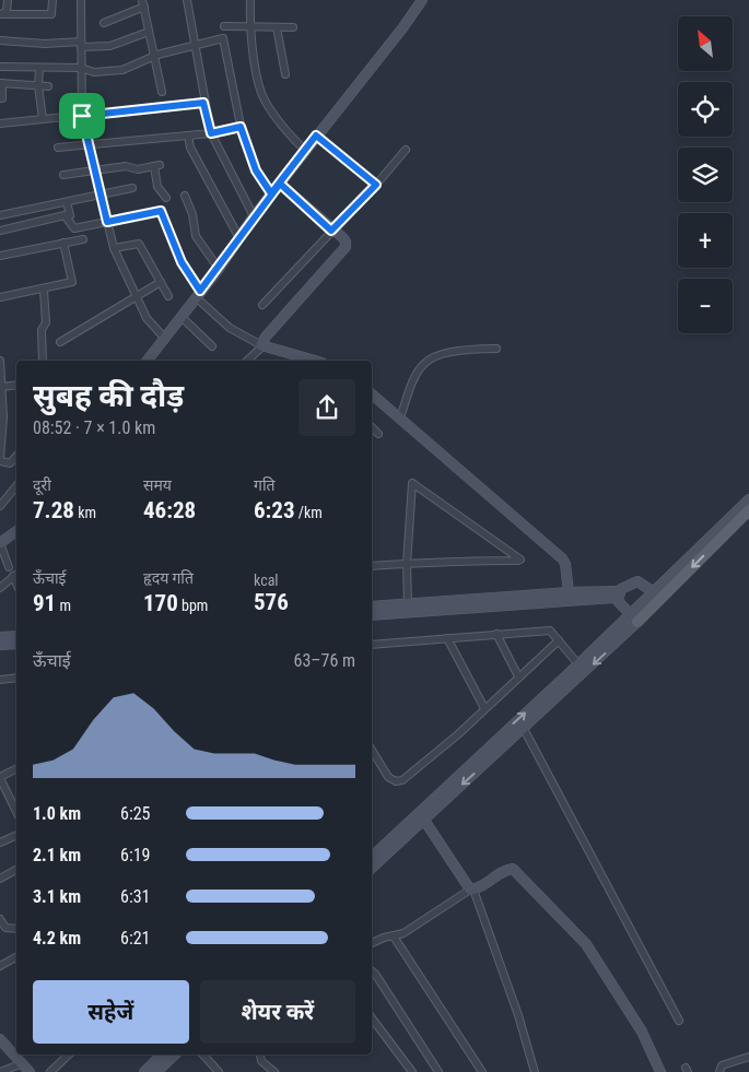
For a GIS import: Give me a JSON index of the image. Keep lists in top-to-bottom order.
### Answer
{
  "north": "top left",
  "page": {
    "map_buttons": ["+", "−"],
    "heading": ["सुबह की दौड़", "08:52 · 7 × 1.0 km"],
    "stats": [
      ["दूरी", "7.28 km"],
      ["समय", "46:28"],
      ["गति", "6:23 /km"],
      ["ऊँचाई", "91 m"],
      ["हृदय गति", "170 bpm"],
      ["kcal", "576"]
    ],
    "chart": ["ऊँचाई", "63–76 m"],
    "list": [
      {
        "name": "1.0 km",
        "note": "6:25"
      },
      {
        "name": "2.1 km",
        "note": "6:19"
      },
      {
        "name": "3.1 km",
        "note": "6:31"
      },
      {
        "name": "4.2 km",
        "note": "6:21"
      }
    ],
    "buttons": ["सहेजें", "शेयर करें"]
  }
}
